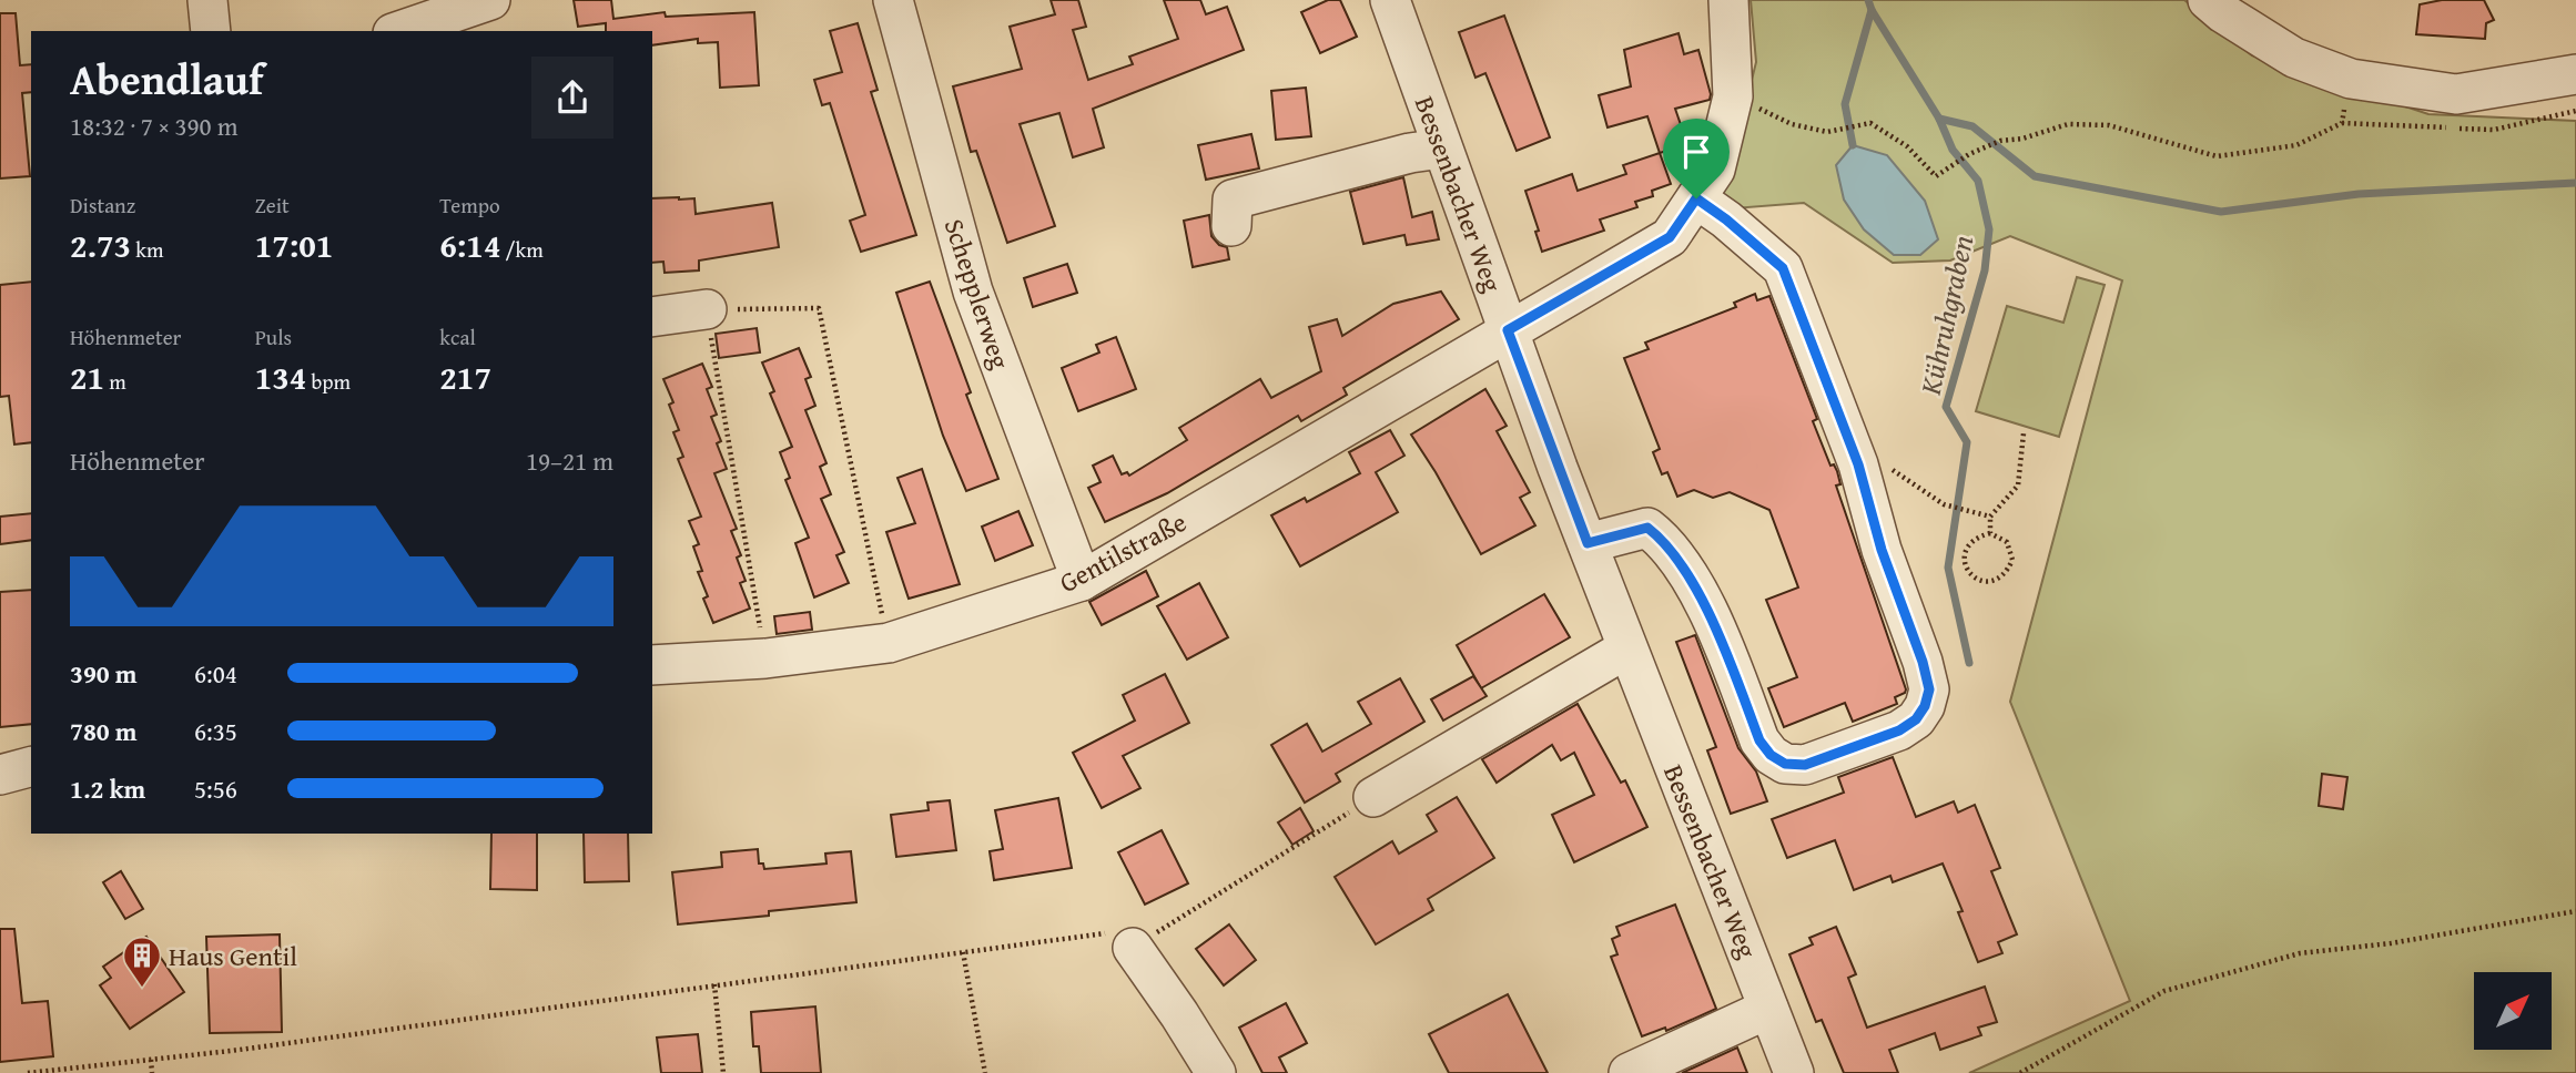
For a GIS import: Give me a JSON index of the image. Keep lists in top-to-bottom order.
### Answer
{
  "streets": {
    "street": ["Bessenbacher Weg", "Schepplerweg", "Gentilstraße"]
  },
  "crossings": [
    ["Bessenbacher Weg", "Gentilstraße"],
    ["Schepplerweg", "Gentilstraße"]
  ],
  "water": ["Kühruhgraben"],
  "places": {
    "building": ["Haus Gentil"]
  },
  "north": "top right",
  "page": {
    "heading": ["Abendlauf", "18:32 · 7 × 390 m"],
    "stats": [
      ["Distanz", "2.73 km"],
      ["Zeit", "17:01"],
      ["Tempo", "6:14 /km"],
      ["Höhenmeter", "21 m"],
      ["Puls", "134 bpm"],
      ["kcal", "217"]
    ],
    "chart": ["Höhenmeter", "19–21 m"],
    "list": [
      {
        "name": "390 m",
        "note": "6:04"
      },
      {
        "name": "780 m",
        "note": "6:35"
      },
      {
        "name": "1.2 km",
        "note": "5:56"
      }
    ]
  }
}
